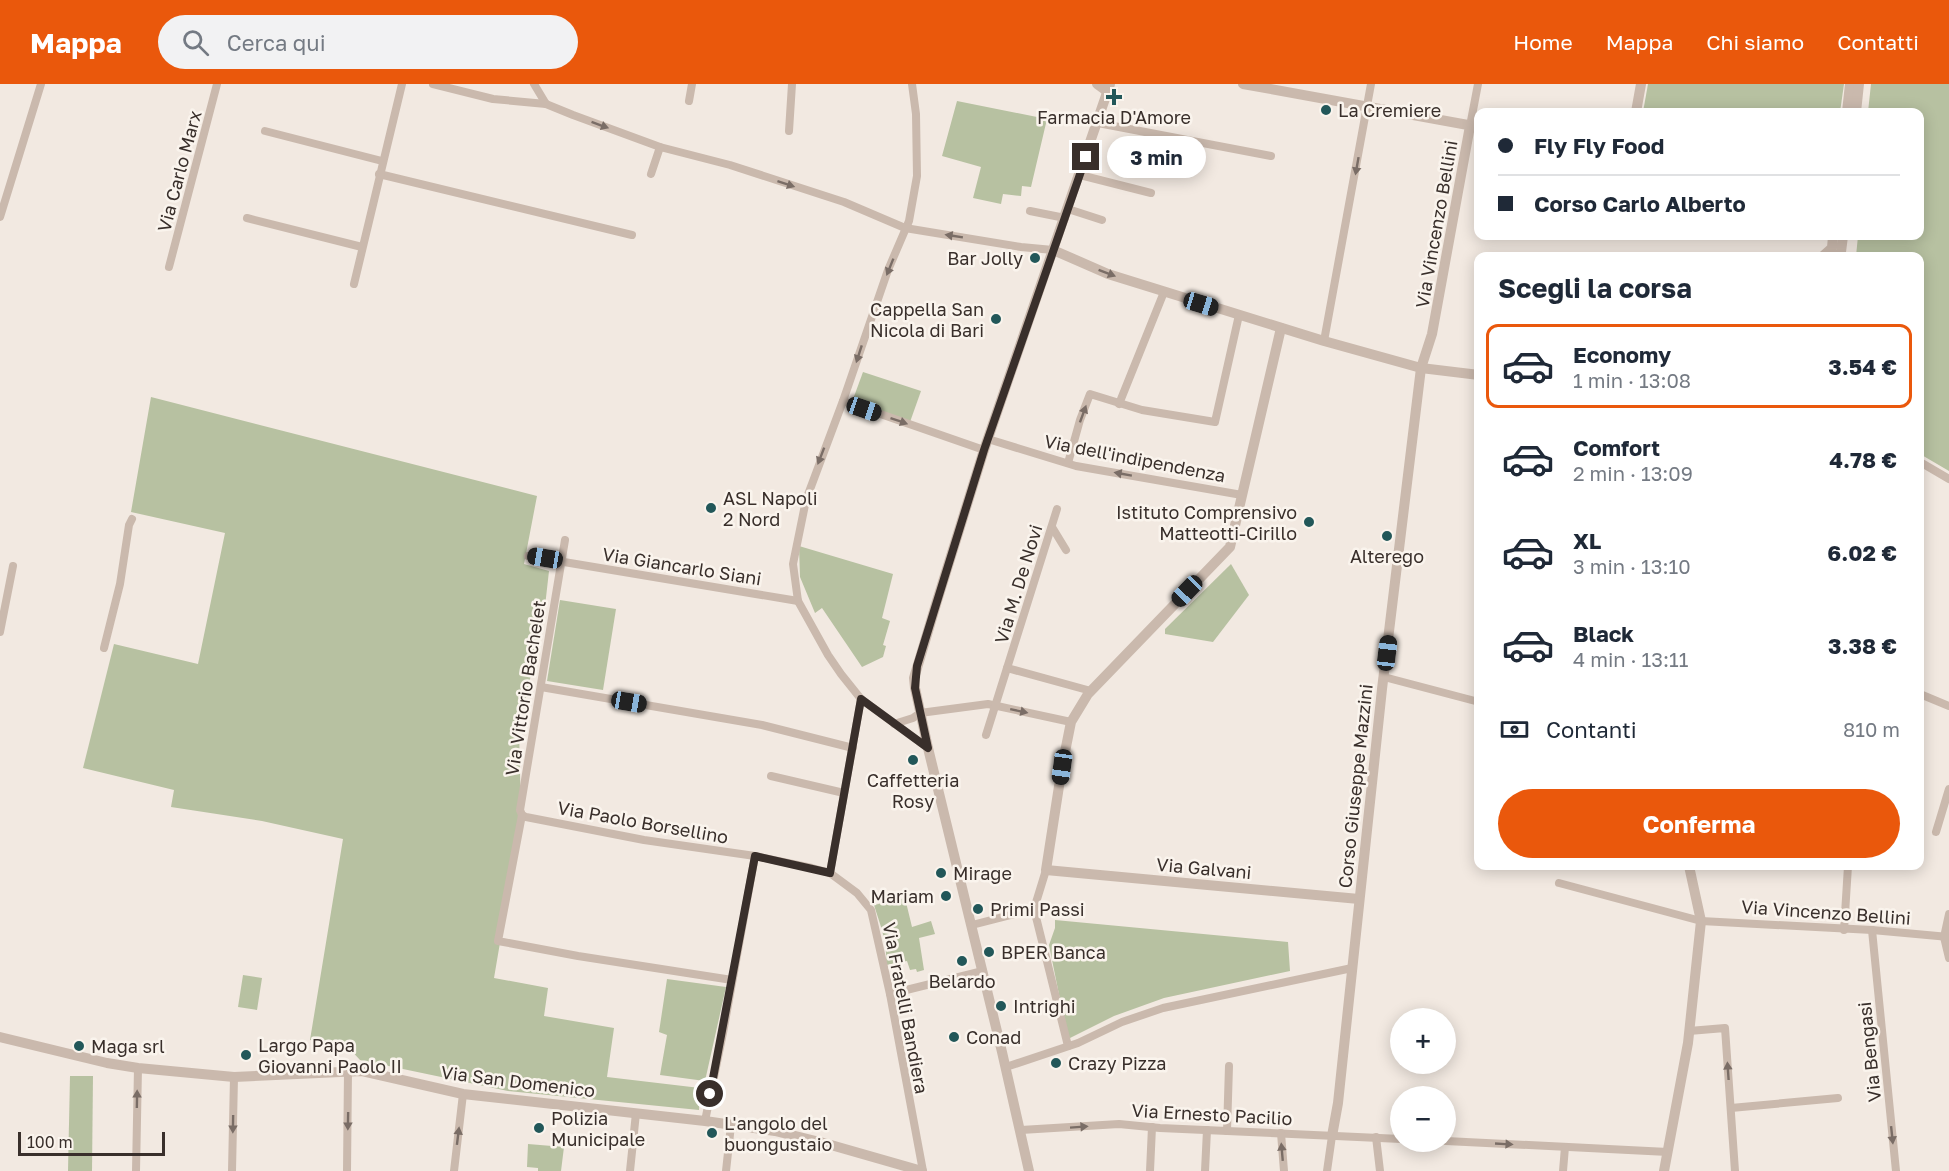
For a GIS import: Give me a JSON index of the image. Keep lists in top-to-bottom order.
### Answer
{
  "streets": {
    "street": [
      "Via Carlo Marx",
      "Via Vincenzo Bellini",
      "Via dell'indipendenza",
      "Via Giancarlo Siani",
      "Via M. De Novi",
      "Via Vittorio Bachelet",
      "Corso Giuseppe Mazzini",
      "Via Paolo Borsellino",
      "Via Galvani",
      "Via Fratelli Bandiera",
      "Via Bengasi",
      "Via San Domenico",
      "Via Ernesto Pacilio"
    ]
  },
  "crossings": [
    ["Via Vincenzo Bellini", "Corso Giuseppe Mazzini"],
    ["Via Vincenzo Bellini", "Via Bengasi"],
    ["Via Giancarlo Siani", "Via Vittorio Bachelet"],
    ["Via Vittorio Bachelet", "Via Paolo Borsellino"],
    ["Corso Giuseppe Mazzini", "Via Galvani"],
    ["Corso Giuseppe Mazzini", "Via Ernesto Pacilio"],
    ["Via Paolo Borsellino", "Via Fratelli Bandiera"],
    ["Via Fratelli Bandiera", "Via San Domenico"]
  ],
  "one_way": ["Via Bengasi", "Via Ernesto Pacilio"],
  "places": {
    "health": ["Farmacia D'Amore"],
    "other": [
      "La Cremiere",
      "Bar Jolly",
      "Cappella San Nicola di Bari",
      "ASL Napoli 2 Nord",
      "Istituto Comprensivo Matteotti-Cirillo",
      "Alterego",
      "Caffetteria Rosy",
      "Mirage",
      "Mariam",
      "Primi Passi",
      "BPER Banca",
      "Belardo",
      "Intrighi",
      "Conad",
      "Maga srl",
      "Largo Papa Giovanni Paolo II",
      "Crazy Pizza",
      "Polizia Municipale",
      "L'angolo del buongustaio"
    ]
  },
  "scale_bar": "100 m",
  "page": {
    "header": "Mappa",
    "search": "Cerca qui",
    "nav": [
      "Home",
      "Mappa",
      "Chi siamo",
      "Contatti"
    ],
    "banner": ["Fly Fly Food", "Corso Carlo Alberto"],
    "bubble": "3 min",
    "heading": "Scegli la corsa",
    "list": [
      {
        "name": "Economy",
        "note": "1 min · 13:08",
        "value": "3.54 €"
      },
      {
        "name": "Comfort",
        "note": "2 min · 13:09",
        "value": "4.78 €"
      },
      {
        "name": "XL",
        "note": "3 min · 13:10",
        "value": "6.02 €"
      },
      {
        "name": "Black",
        "note": "4 min · 13:11",
        "value": "3.38 €"
      }
    ],
    "pay": ["Contanti", "810 m"],
    "buttons": "Conferma",
    "map_buttons": ["+", "−"],
    "scale": "100 m"
  }
}
